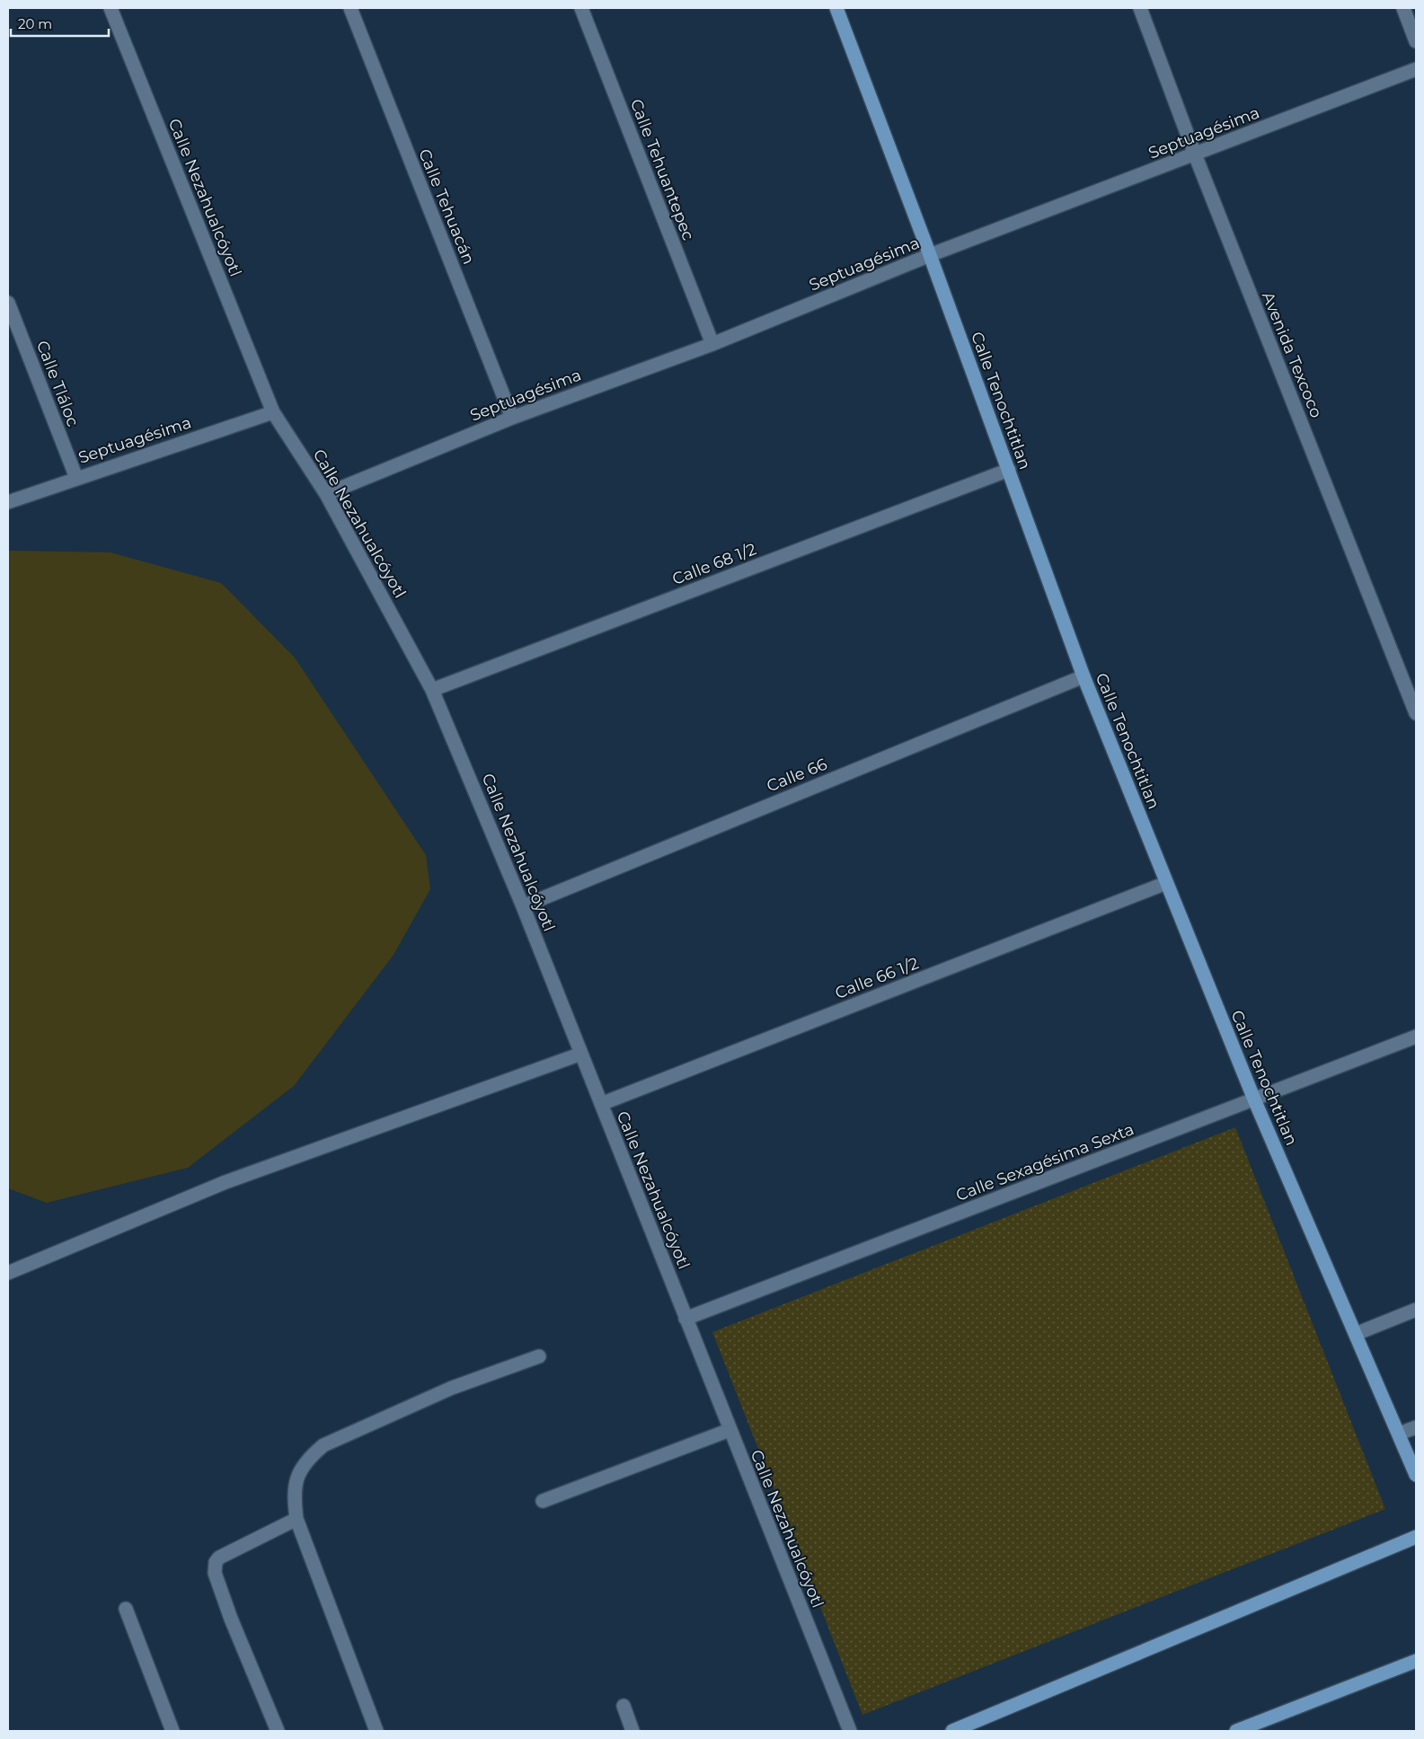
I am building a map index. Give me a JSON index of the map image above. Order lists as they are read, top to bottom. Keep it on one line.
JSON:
{"streets":{"main road":["Calle Tenochtitlan"],"street":["Septuagésima","Calle Tehuantepec","Calle Nezahualcóyotl","Calle Tehuacán","Avenida Texcoco","Calle Tláloc","Calle 68 1/2","Calle 66","Calle 66 1/2","Calle Sexagésima Sexta"]},"crossings":[["Septuagésima","Calle Tehuantepec"],["Septuagésima","Calle Nezahualcóyotl"],["Septuagésima","Calle Tehuacán"],["Septuagésima","Avenida Texcoco"],["Septuagésima","Calle Tláloc"],["Septuagésima","Calle Tenochtitlan"],["Calle Nezahualcóyotl","Calle 68 1/2"],["Calle Nezahualcóyotl","Calle 66"],["Calle Nezahualcóyotl","Calle 66 1/2"],["Calle Nezahualcóyotl","Calle Sexagésima Sexta"],["Calle Tenochtitlan","Calle 68 1/2"],["Calle Tenochtitlan","Calle 66"],["Calle Tenochtitlan","Calle 66 1/2"],["Calle Tenochtitlan","Calle Sexagésima Sexta"]],"scale_bar":"20 m"}
